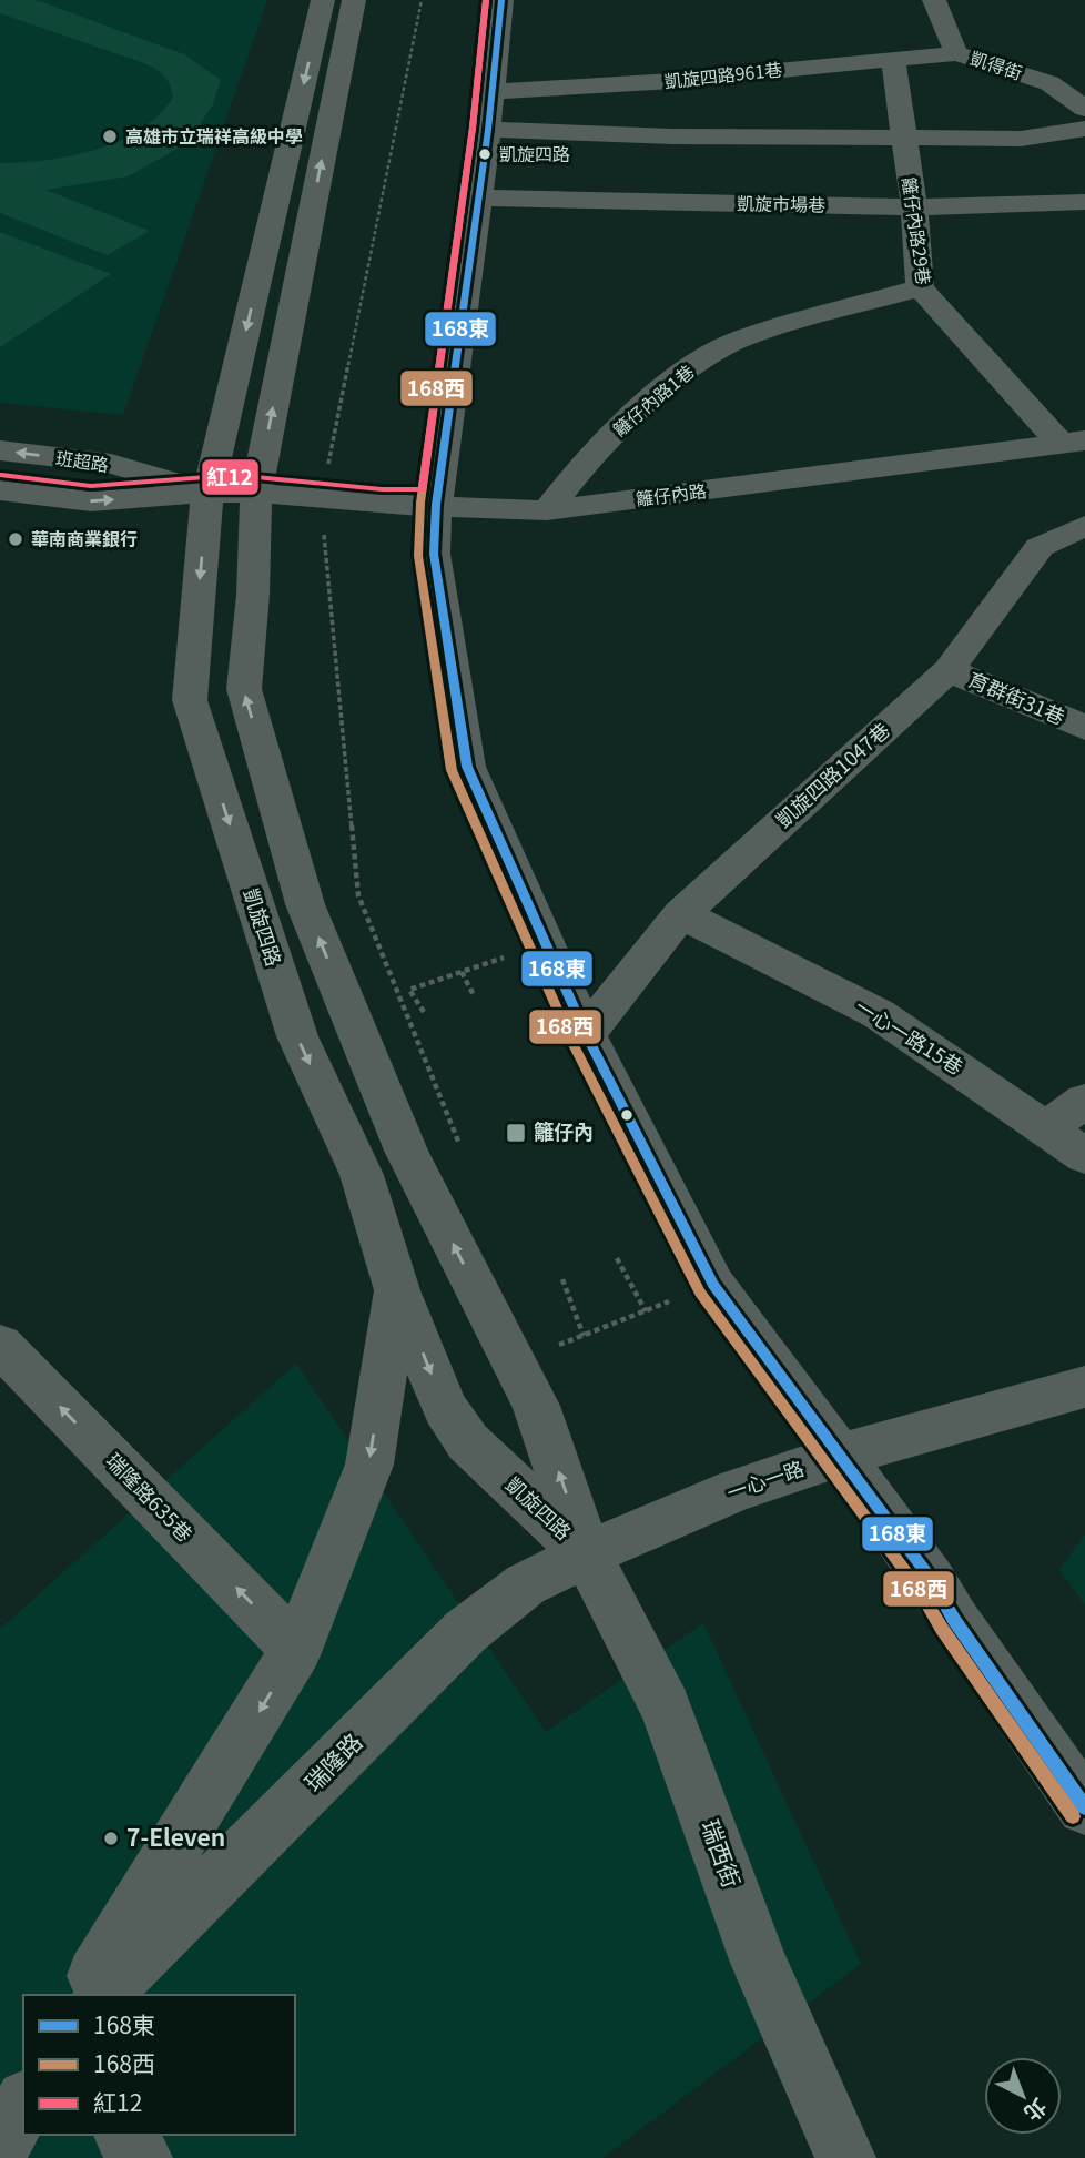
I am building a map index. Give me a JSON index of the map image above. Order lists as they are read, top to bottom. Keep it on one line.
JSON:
{"streets":{"street":["凱得街","凱旋四路961巷","凱旋市場巷","籬仔內路29巷","籬仔內路1巷","班超路","籬仔內路","育群街31巷","凱旋四路1047巷","凱旋四路","一心一路15巷","一心一路","瑞隆路635巷","瑞隆路","瑞西街"]},"crossings":[["凱得街","凱旋四路961巷"],["凱旋四路961巷","籬仔內路29巷"],["凱旋市場巷","籬仔內路29巷"],["籬仔內路29巷","籬仔內路1巷"],["籬仔內路29巷","籬仔內路"],["籬仔內路1巷","籬仔內路"],["班超路","籬仔內路"],["班超路","凱旋四路"],["籬仔內路","凱旋四路"],["育群街31巷","凱旋四路1047巷"],["凱旋四路1047巷","一心一路15巷"],["凱旋四路","一心一路"],["凱旋四路","瑞隆路"],["凱旋四路","瑞西街"],["一心一路","瑞隆路"],["一心一路","瑞西街"],["瑞隆路","瑞西街"]],"one_way":["瑞隆路635巷"],"places":{"other":["高雄市立瑞祥高級中學","凱旋四路","華南商業銀行","7-Eleven"],"transit":["籬仔內"]},"lines":["transit line 168東","transit line 168西","transit line 紅12"],"legend":["168東","168西","紅12"],"north":"bottom right"}
